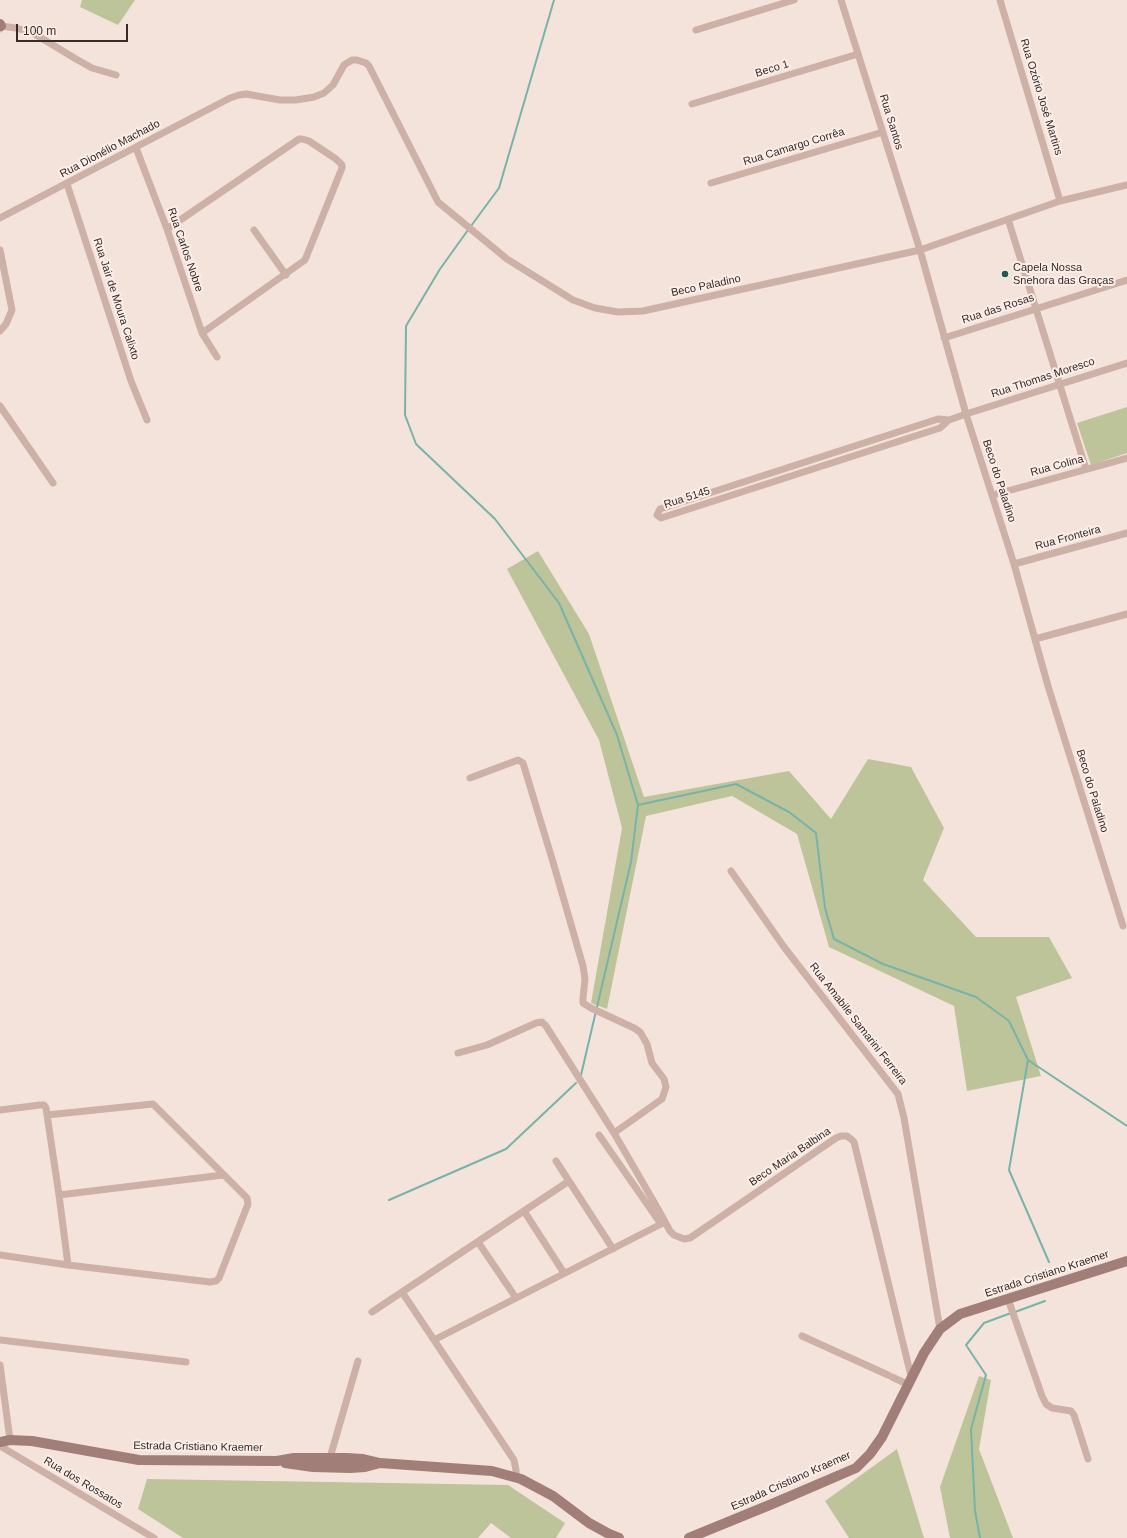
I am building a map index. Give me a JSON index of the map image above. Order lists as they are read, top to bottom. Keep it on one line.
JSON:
{"streets":{"main road":["Estrada Cristiano Kraemer"],"street":["Beco 1","Rua Ozório José Martins","Rua Santos","Rua Camargo Corrêa","Rua Dionélio Machado","Rua Carlos Nobre","Beco Paladino","Rua Jair de Moura Calixto","Rua das Rosas","Rua Thomas Moresco","Rua Colina","Beco do Paladino","Rua 5145","Rua Fronteira","Rua Amabile Samarini Ferreira","Beco Maria Balbina","Rua dos Rossatos"]},"crossings":[["Beco 1","Rua Santos"],["Rua Santos","Rua Camargo Corrêa"],["Rua Santos","Beco Paladino"],["Rua Santos","Beco do Paladino"],["Rua Dionélio Machado","Rua Carlos Nobre"],["Rua Dionélio Machado","Beco Paladino"],["Rua Dionélio Machado","Rua Jair de Moura Calixto"],["Beco Paladino","Beco do Paladino"],["Rua das Rosas","Beco do Paladino"],["Rua Thomas Moresco","Beco do Paladino"],["Rua Thomas Moresco","Rua 5145"],["Rua Colina","Beco do Paladino"],["Beco do Paladino","Rua 5145"],["Beco do Paladino","Rua Fronteira"],["Rua Amabile Samarini Ferreira","Estrada Cristiano Kraemer"],["Beco Maria Balbina","Estrada Cristiano Kraemer"]],"places":["Capela Nossa Snehora das Graças"],"scale_bar":"100 m"}
